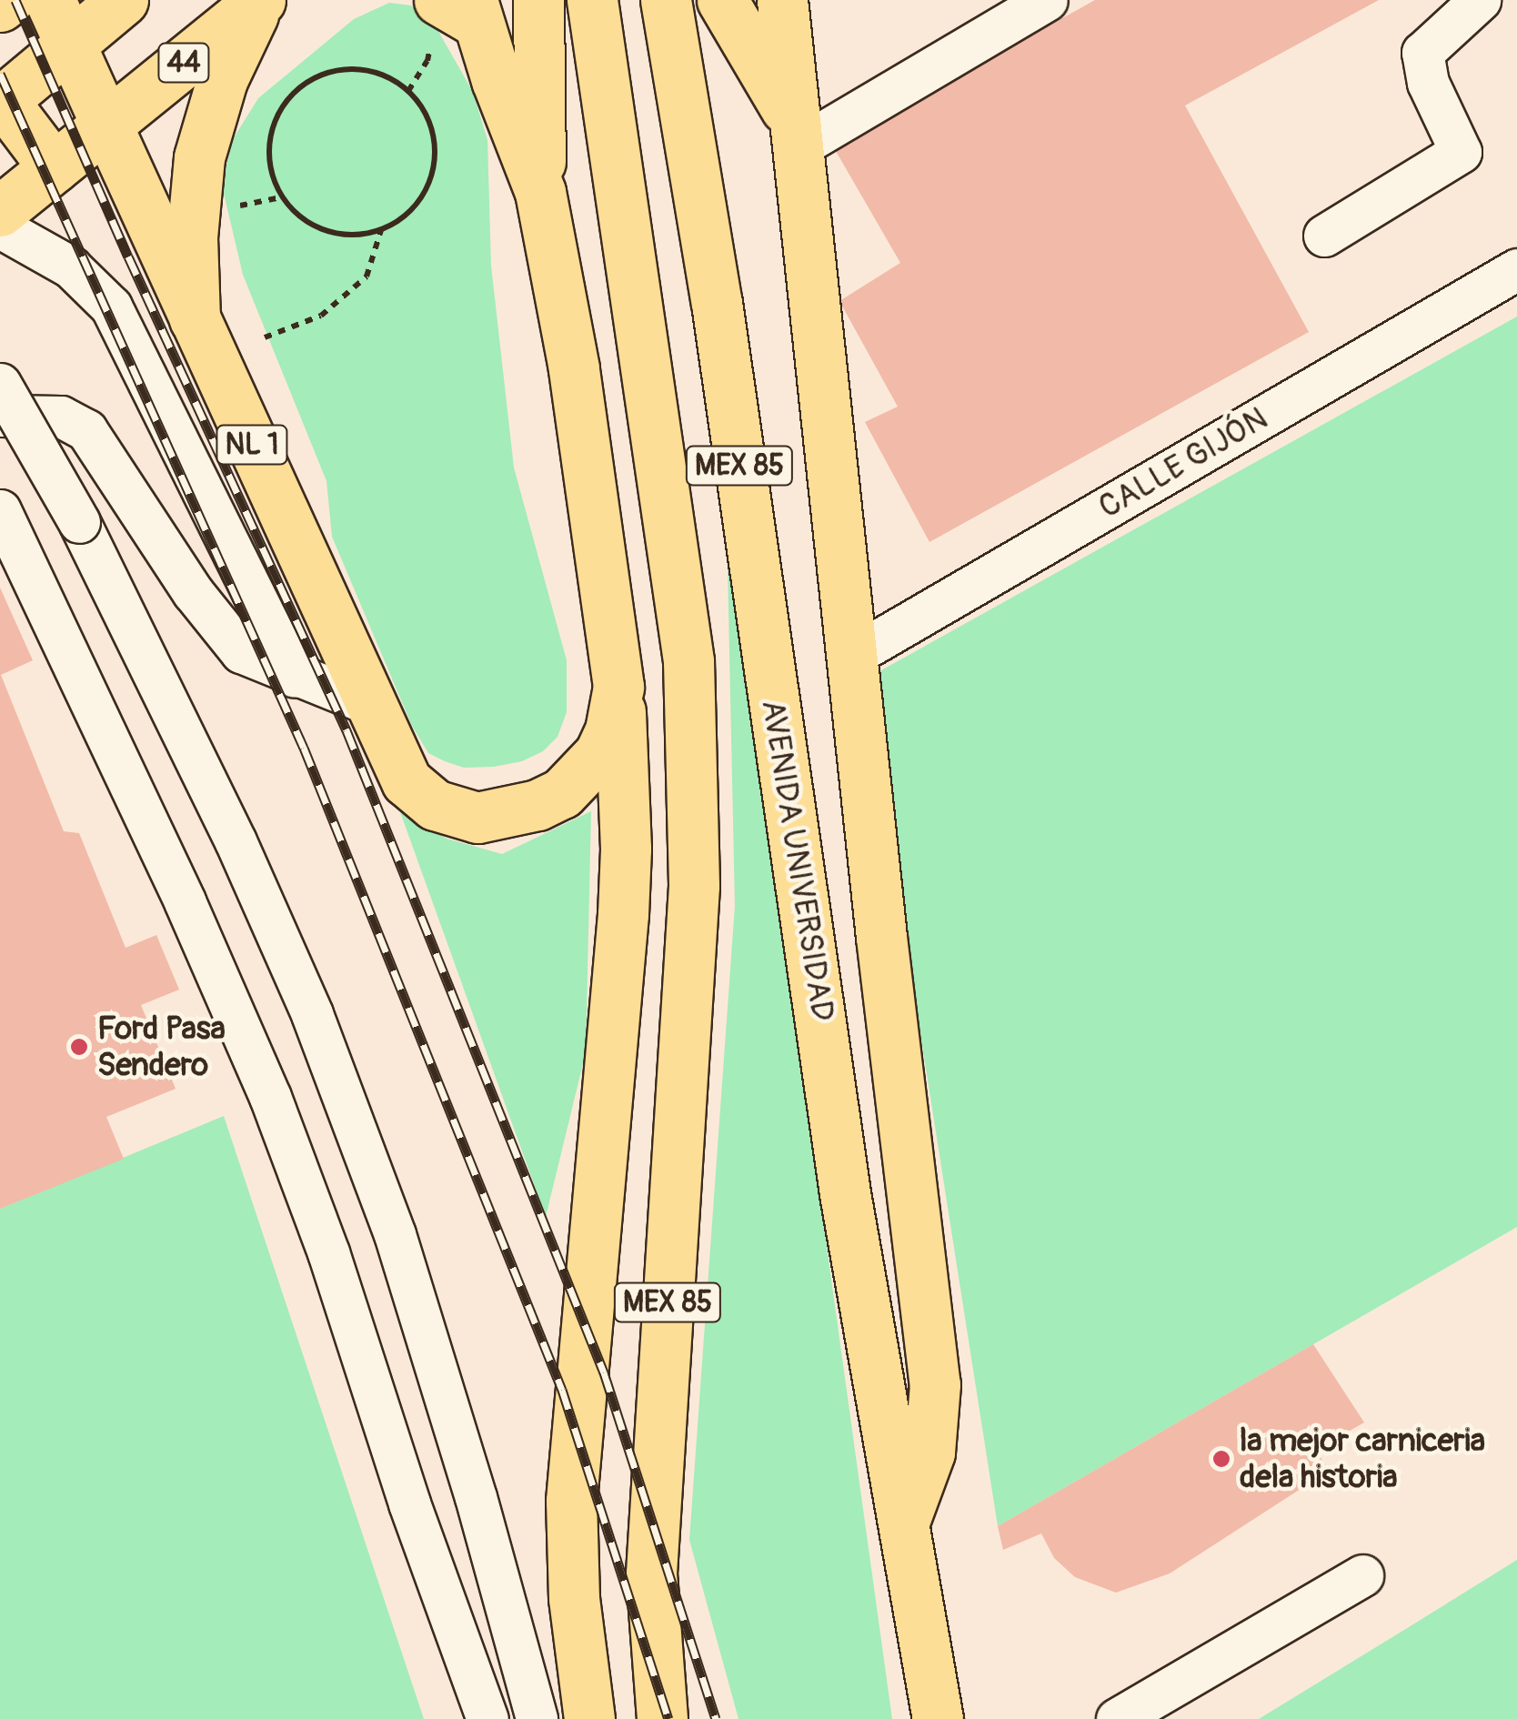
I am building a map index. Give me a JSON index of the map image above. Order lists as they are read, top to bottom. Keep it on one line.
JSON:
{"streets":{"main road":["44","NL 1","MEX 85","AVENIDA UNIVERSIDAD"],"street":["CALLE GIJÓN"]},"crossings":[["44","NL 1"]],"places":["Ford Pasa Sendero","la mejor carniceria dela historia"]}
